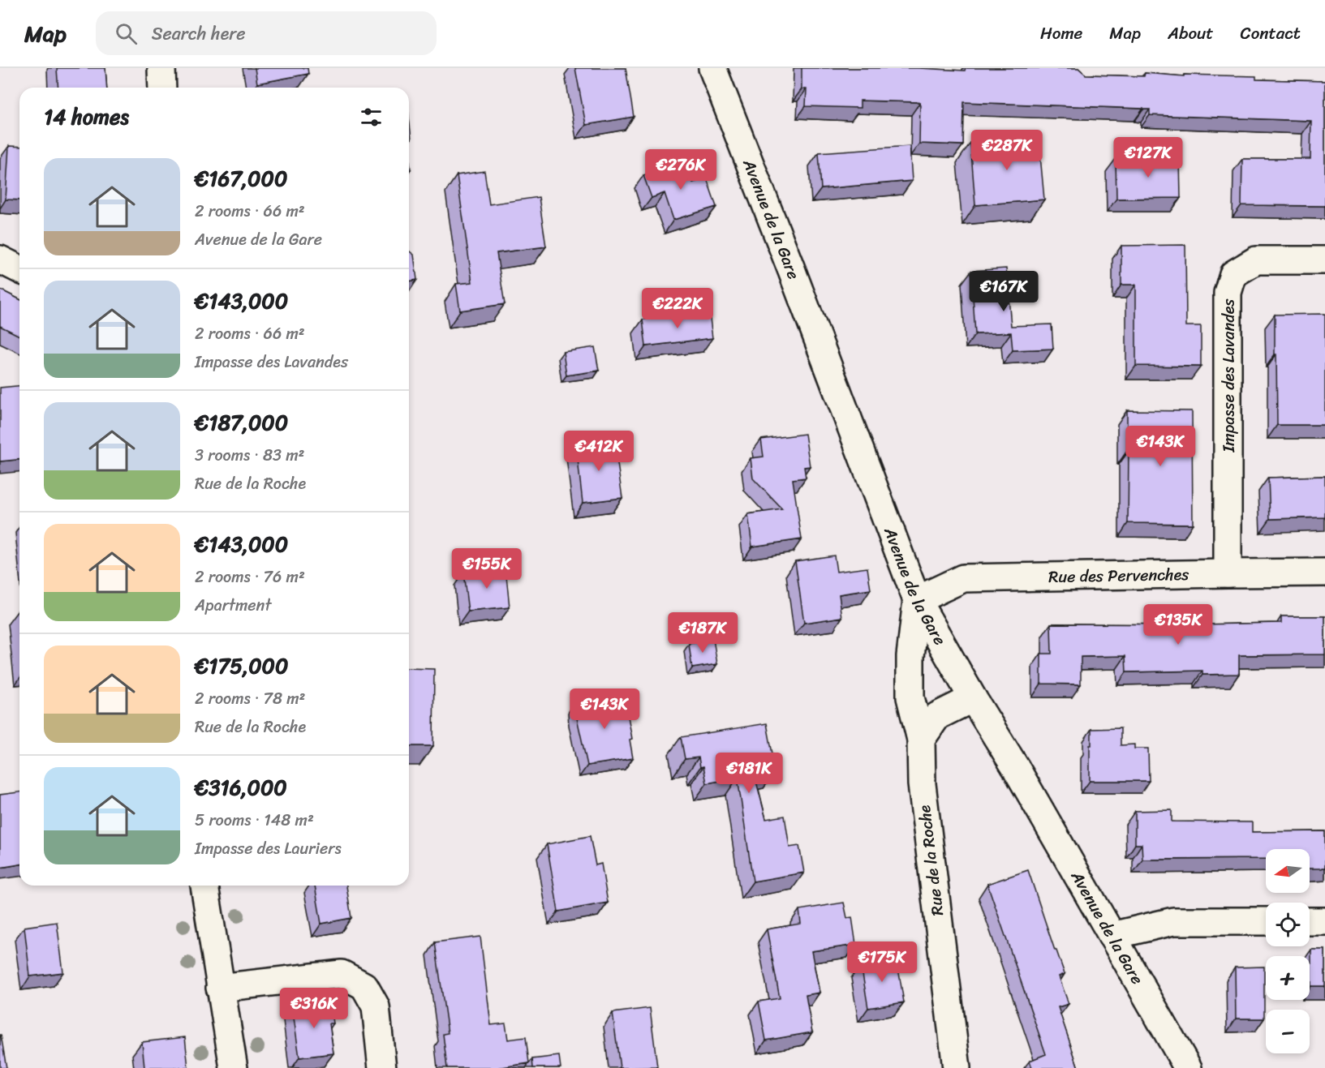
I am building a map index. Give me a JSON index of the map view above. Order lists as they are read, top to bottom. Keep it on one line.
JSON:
{"streets":{"street":["Avenue de la Gare","Impasse des Lavandes","Rue des Pervenches","Rue de la Roche"]},"crossings":[["Avenue de la Gare","Rue des Pervenches"],["Avenue de la Gare","Rue de la Roche"],["Impasse des Lavandes","Rue des Pervenches"],["Rue des Pervenches","Rue de la Roche"]],"north":"left","page":{"header":"Map","search":"Search here","nav":["Home","Map","About","Contact"],"heading":"14 homes","price":["€287K","€127K","€276K","€167K","€222K","€143K","€412K","€155K","€135K","€187K","€143K","€181K","€175K","€316K"],"list":[{"name":"€167,000","note":"2 rooms · 66 m² · Avenue de la Gare"},{"name":"€143,000","note":"2 rooms · 66 m² · Impasse des Lavandes"},{"name":"€187,000","note":"3 rooms · 83 m² · Rue de la Roche"},{"name":"€143,000","note":"2 rooms · 76 m² · Apartment"},{"name":"€175,000","note":"2 rooms · 78 m² · Rue de la Roche"},{"name":"€316,000","note":"5 rooms · 148 m² · Impasse des Lauriers"}],"map_buttons":["+","−"]}}
